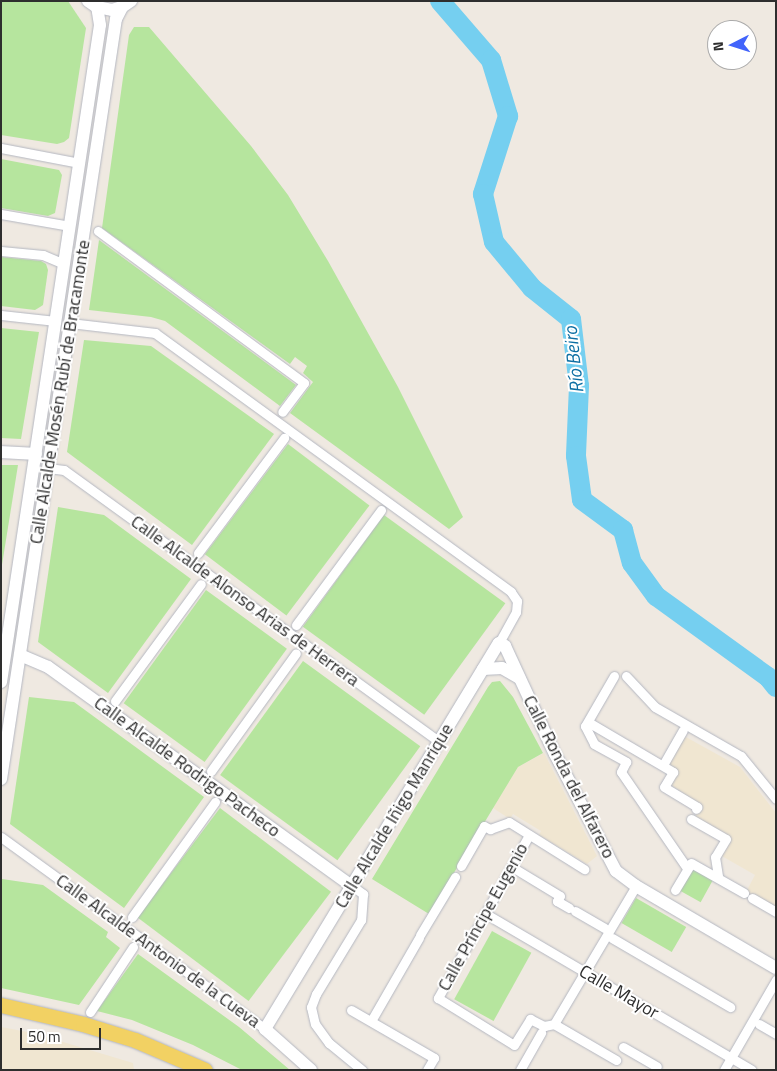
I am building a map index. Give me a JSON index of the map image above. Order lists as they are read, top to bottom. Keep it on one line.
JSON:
{"streets":{"main road":["Calle Alcalde Mosén Rubí de Bracamonte","Calle Alcalde Rodrigo Pacheco","Calle Ronda del Alfarero","Calle Alcalde Iñigo Manrique","Calle Alcalde Antonio de la Cueva"],"street":["Calle Alcalde Alonso Arias de Herrera","Calle Príncipe Eugenio","Calle Mayor"]},"crossings":[["Calle Alcalde Mosén Rubí de Bracamonte","Calle Alcalde Alonso Arias de Herrera"],["Calle Alcalde Mosén Rubí de Bracamonte","Calle Alcalde Rodrigo Pacheco"],["Calle Alcalde Mosén Rubí de Bracamonte","Calle Alcalde Iñigo Manrique"],["Calle Alcalde Alonso Arias de Herrera","Calle Alcalde Iñigo Manrique"],["Calle Alcalde Rodrigo Pacheco","Calle Alcalde Iñigo Manrique"],["Calle Ronda del Alfarero","Calle Alcalde Iñigo Manrique"],["Calle Ronda del Alfarero","Calle Príncipe Eugenio"],["Calle Alcalde Iñigo Manrique","Calle Alcalde Antonio de la Cueva"],["Calle Príncipe Eugenio","Calle Mayor"]],"water":["Río Beiro"],"scale_bar":"50 m","north":"left"}
